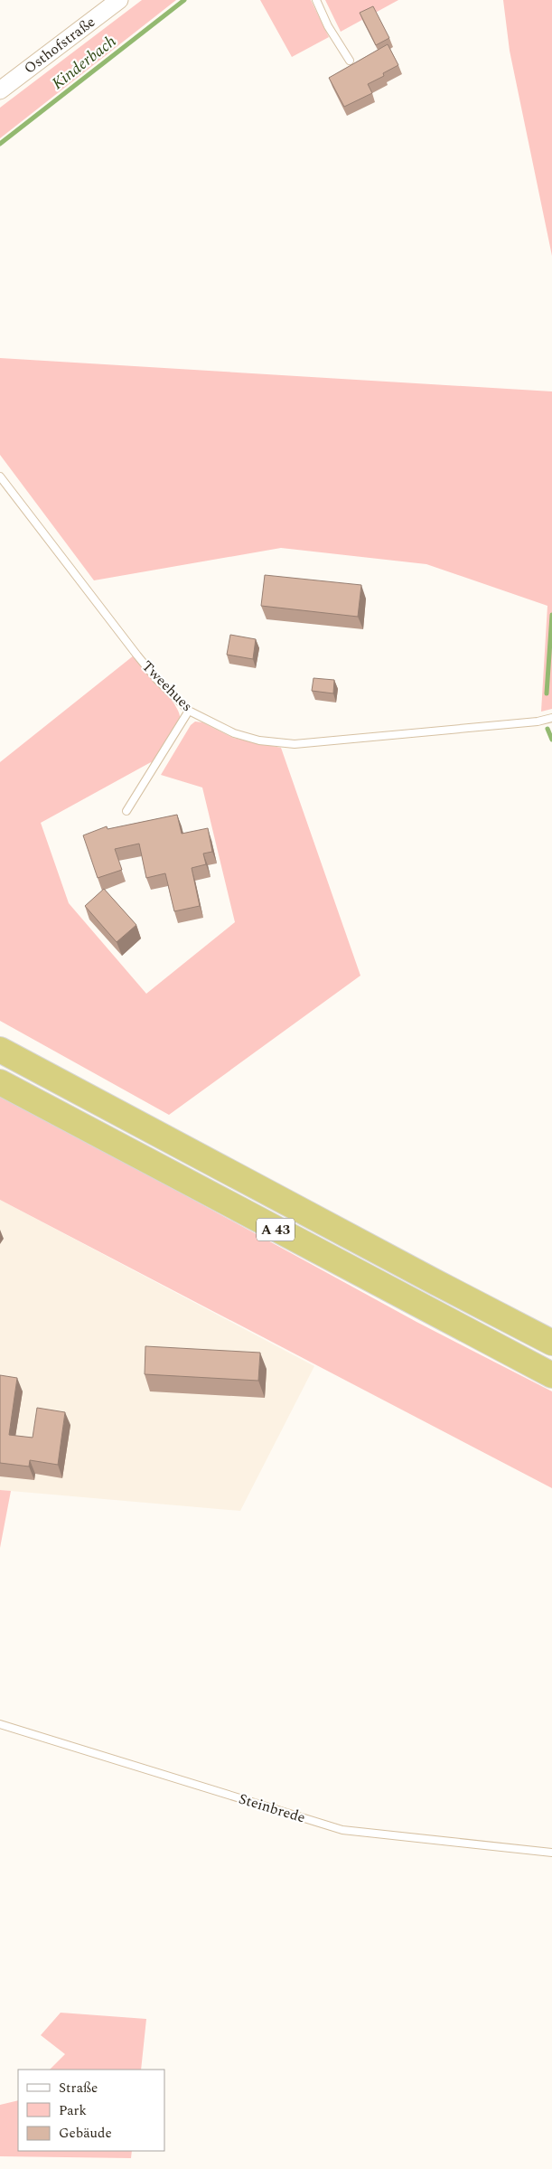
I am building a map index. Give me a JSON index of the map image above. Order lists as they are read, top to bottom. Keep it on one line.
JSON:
{"streets":{"highway":["A 43"],"street":["Osthofstraße"],"lane":["Tweehues","Steinbrede"]},"water":["Kinderbach"],"legend":["Straße","Park","Gebäude"]}
